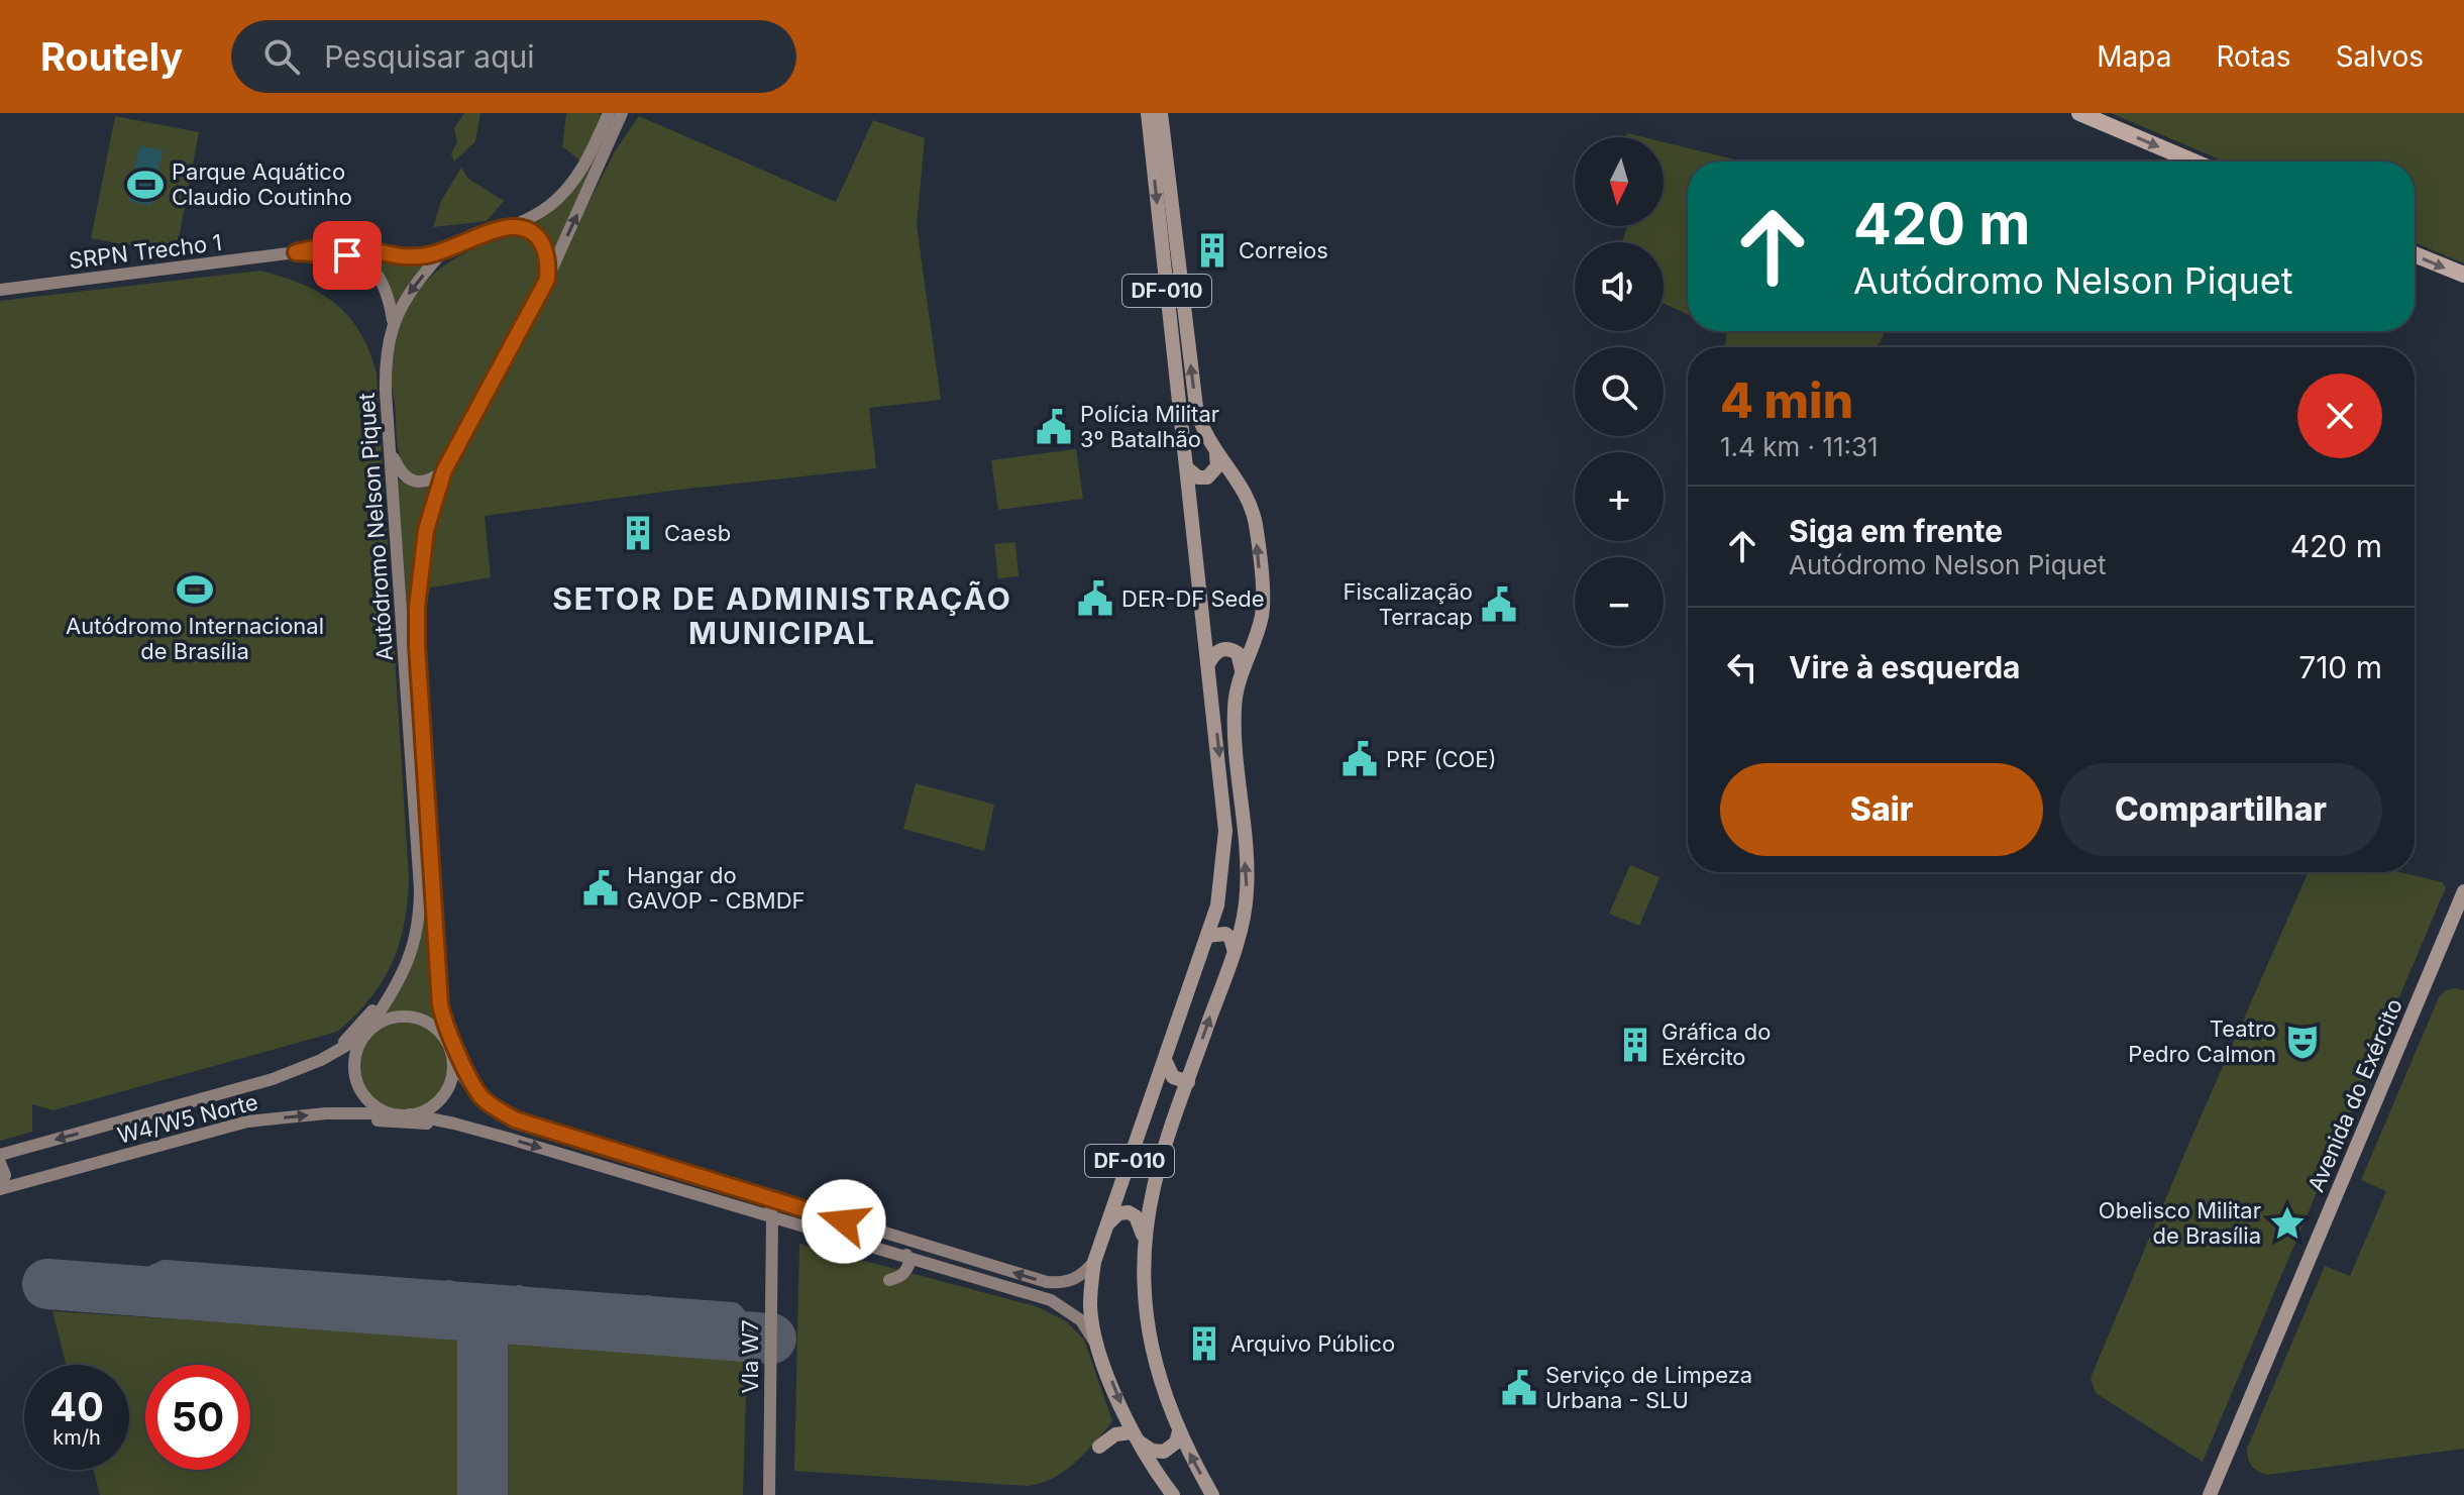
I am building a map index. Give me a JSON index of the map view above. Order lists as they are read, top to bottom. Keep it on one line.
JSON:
{"streets":{"main road":["SRPN Trecho 1","DF-010","Autódromo Nelson Piquet","Avenida do Exército","W4/W5 Norte","Vla W7"]},"crossings":[["SRPN Trecho 1","Autódromo Nelson Piquet"],["Autódromo Nelson Piquet","W4/W5 Norte"]],"districts":["SETOR DE ADMINISTRAÇÃO MUNICIPAL"],"places":{"sports":["Parque Aquático Claudio Coutinho","Autódromo Internacional de Brasília"],"building":["Correios","Caesb","Gráfica do Exército","Arquivo Público"],"public building":["Polícia Militar 3º Batalhão","DER-DF Sede","Fiscalização Terracap","PRF (COE)","Hangar do GAVOP - CBMDF","Serviço de Limpeza Urbana - SLU"],"theatre":["Teatro Pedro Calmon"],"place":["Obelisco Militar de Brasília"]},"north":"bottom","page":{"header":"Routely","search":"Pesquisar aqui","nav":["Mapa","Rotas","Salvos"],"map_buttons":["+","−"],"turn":["420 m","Autódromo Nelson Piquet"],"heading":["4 min","1.4 km · 11:31"],"list":[{"name":"Siga em frente","note":"Autódromo Nelson Piquet","value":"420 m"},{"name":"Vire à esquerda","value":"710 m"}],"buttons":["Sair","Compartilhar"],"speed":"40 km/h","limit":"50"}}
